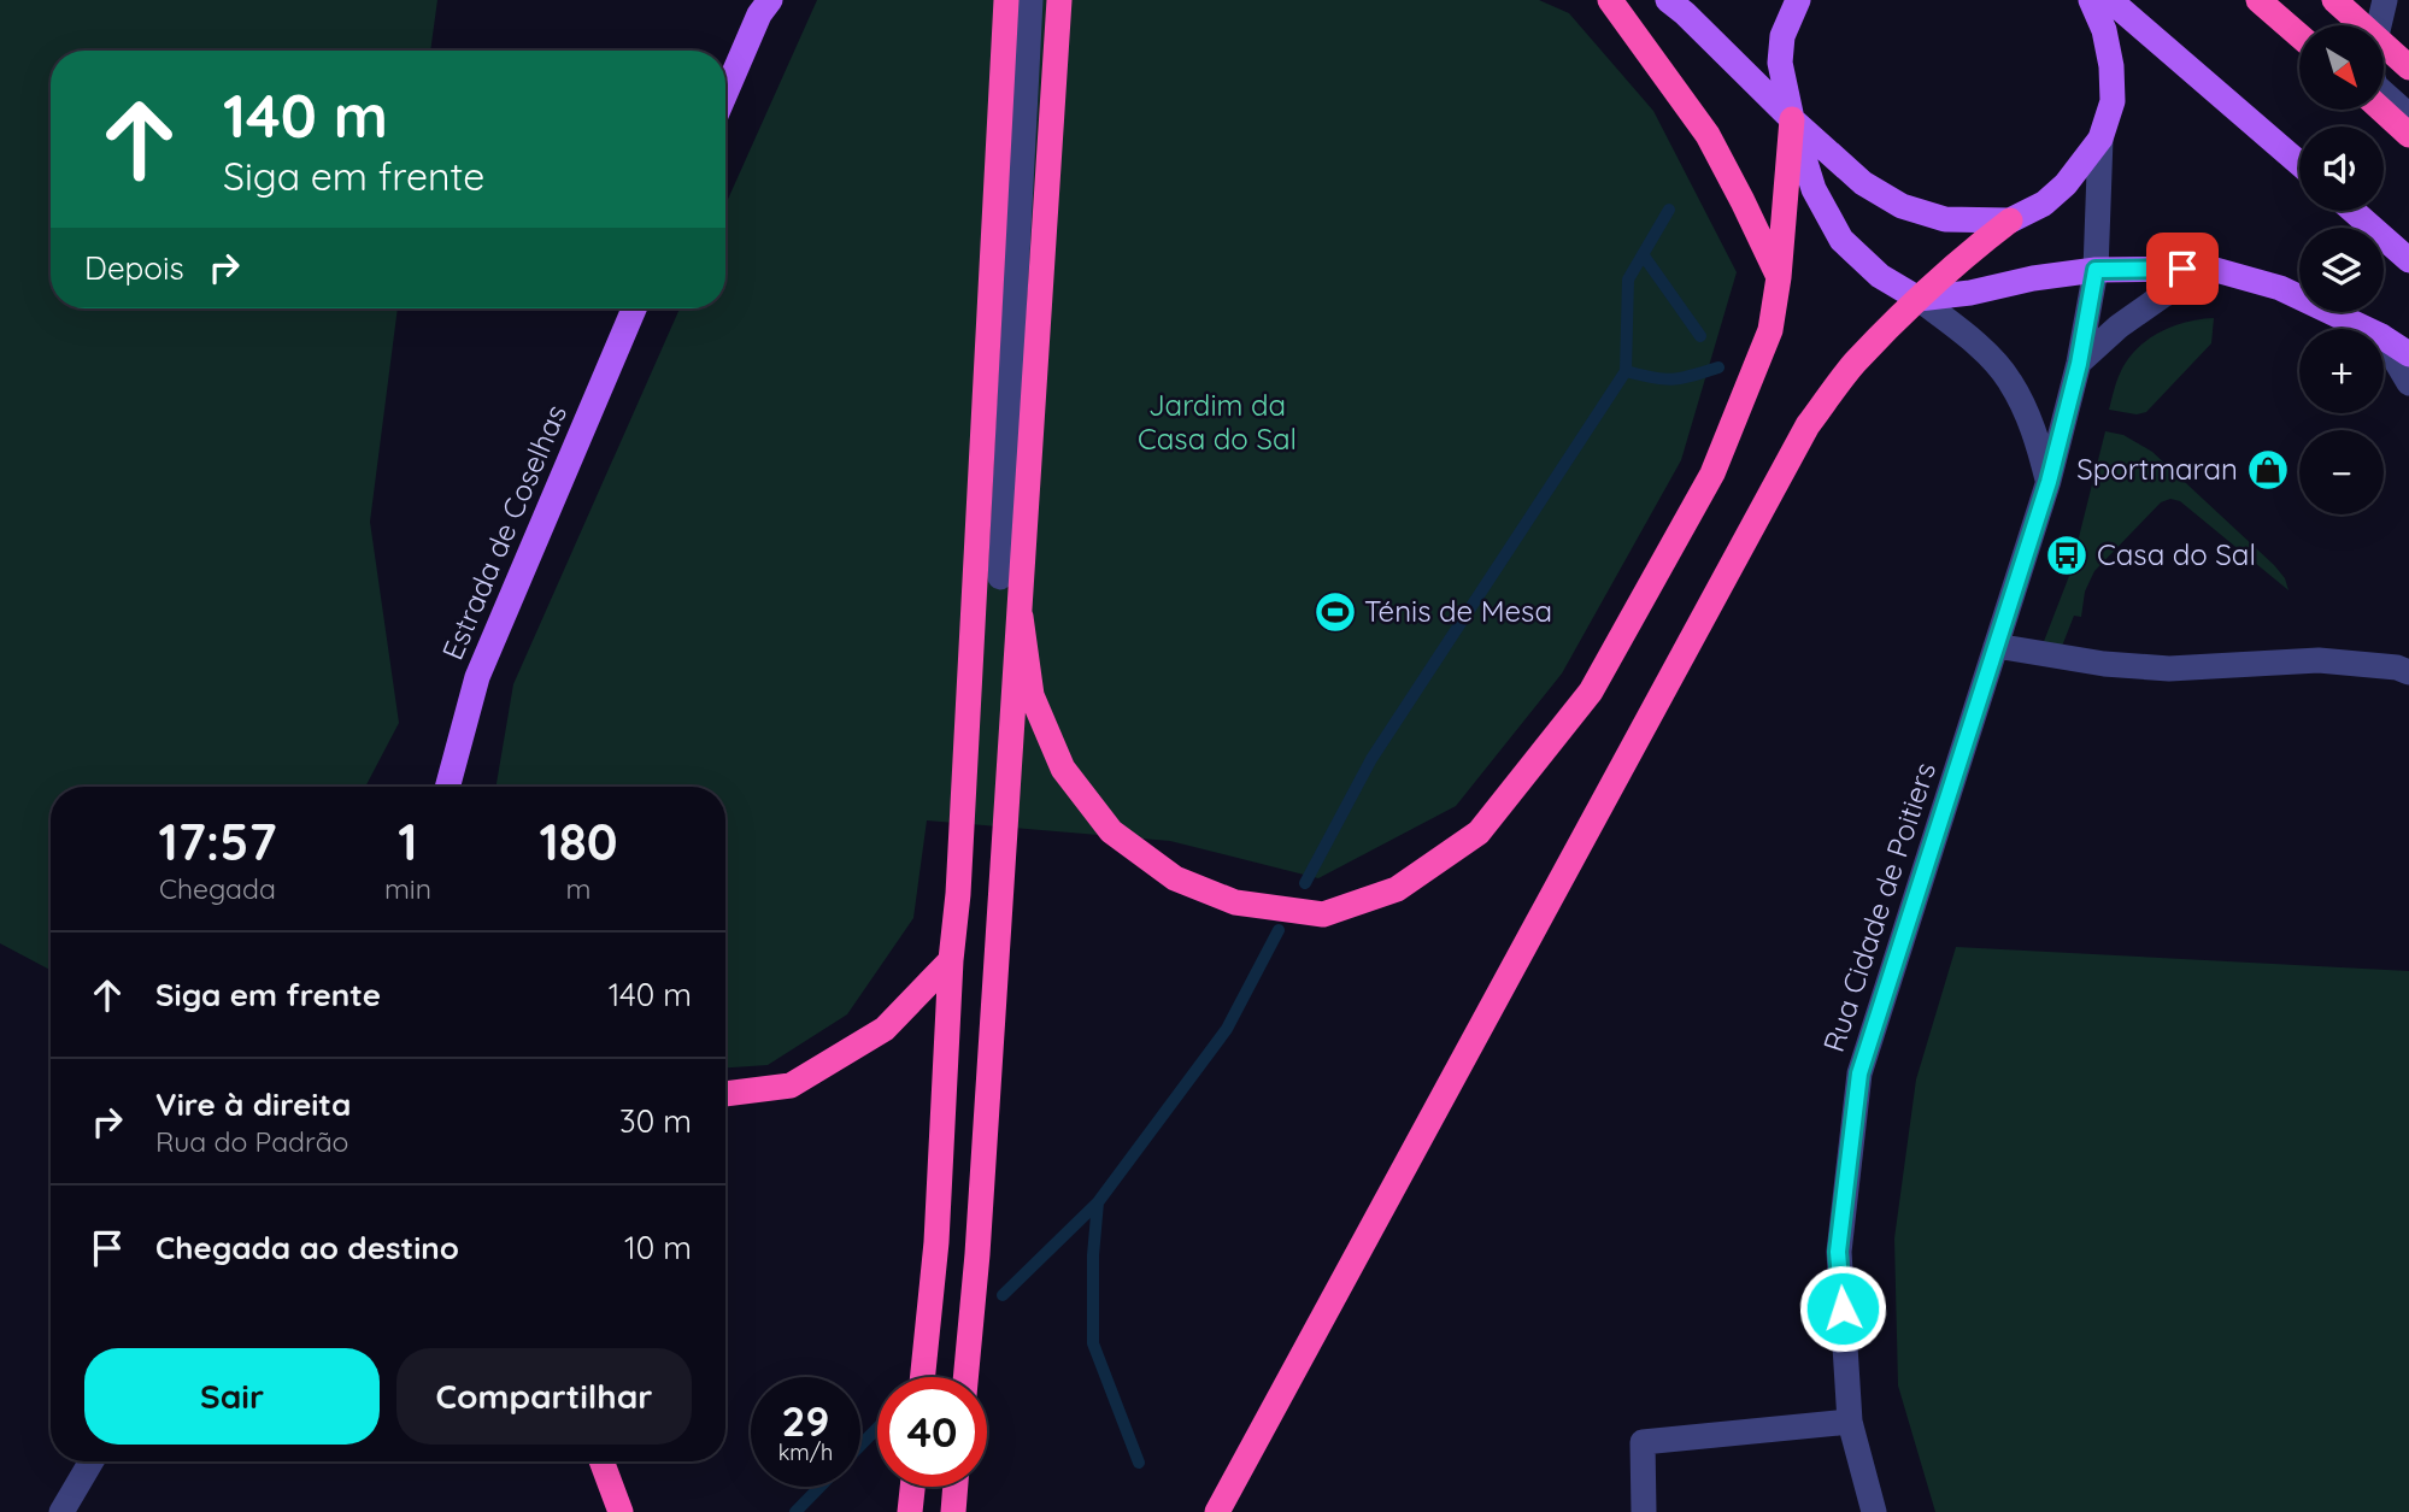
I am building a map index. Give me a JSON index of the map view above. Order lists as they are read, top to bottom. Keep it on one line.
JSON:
{"streets":{"main road":["Estrada de Coselhas"],"street":["Rua Cidade de Poitiers"]},"parks":["Jardim da Casa do Sal"],"places":{"shop":["Sportmaran"],"bus stop":["Casa do Sal"],"sports":["Ténis de Mesa"]},"north":"bottom right","page":{"map_buttons":["+","−"],"turn":["140 m","Siga em frente"],"then":"Depois","eta":["17:57","Chegada","1","min","180","m"],"list":[{"name":"Siga em frente","value":"140 m"},{"name":"Vire à direita","note":"Rua do Padrão","value":"30 m"},{"name":"Chegada ao destino","value":"10 m"}],"buttons":["Sair","Compartilhar"],"speed":"29 km/h","limit":"40"}}
